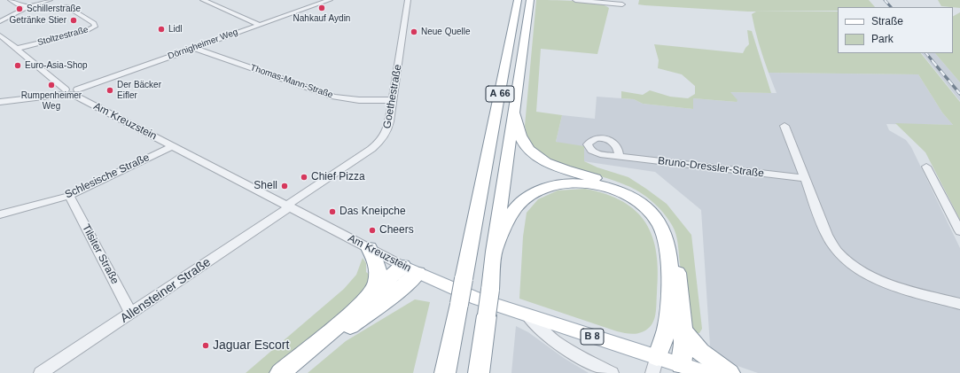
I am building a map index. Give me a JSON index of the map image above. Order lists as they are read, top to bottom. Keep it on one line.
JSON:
{"streets":{"highway":["A 66"],"main road":["Am Kreuzstein","B 8"],"street":["Stoltzestraße","Dörnigheimer Weg","Thomas-Mann-Straße","Goethestraße","Bruno-Dressler-Straße","Schlesische Straße","Tilsiter Straße","Allensteiner Straße"]},"crossings":[["Stoltzestraße","Am Kreuzstein"],["Dörnigheimer Weg","Thomas-Mann-Straße"],["Dörnigheimer Weg","Am Kreuzstein"],["Thomas-Mann-Straße","Goethestraße"],["Goethestraße","Am Kreuzstein"],["Goethestraße","Allensteiner Straße"],["Am Kreuzstein","Schlesische Straße"],["Am Kreuzstein","Allensteiner Straße"],["Schlesische Straße","Tilsiter Straße"],["Tilsiter Straße","Allensteiner Straße"]],"places":["Nahkauf Aydin","Schillerstraße","Getränke Stier","Lidl","Neue Quelle","Euro-Asia-Shop","Rumpenheimer Weg","Der Bäcker Eifler","Chief Pizza","Shell","Das Kneipche","Cheers","Jaguar Escort"],"legend":["Straße","Park"]}
